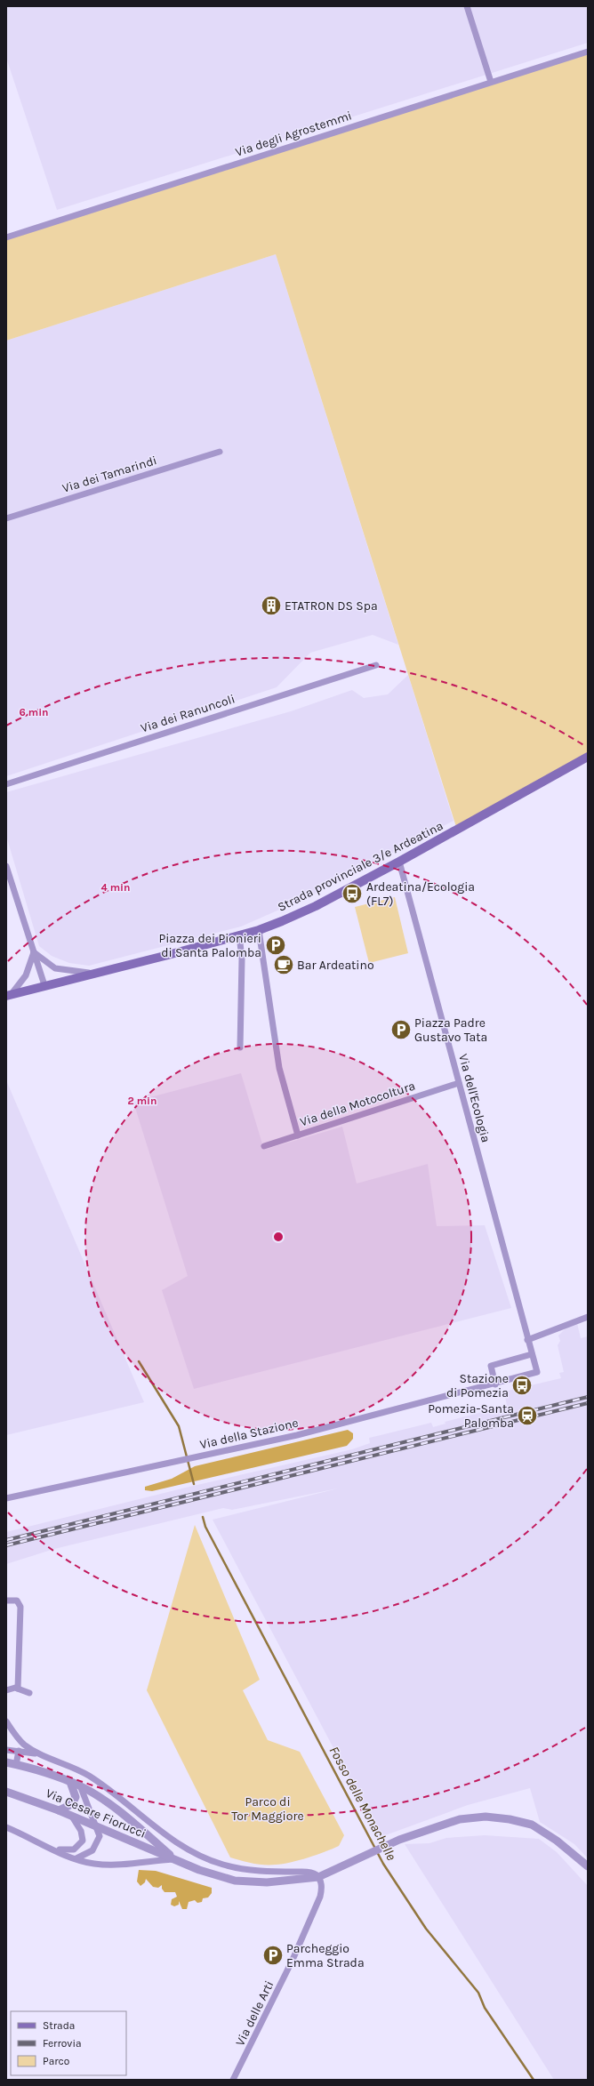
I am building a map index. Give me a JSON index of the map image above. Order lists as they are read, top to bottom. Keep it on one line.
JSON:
{"streets":{"main road":["Strada provinciale 3/e Ardeatina"],"street":["Via degli Agrostemmi","Via dei Tamarindi","Via dei Ranuncoli","Via dell'Ecologia","Via della Motocoltura","Via della Stazione","Via Cesare Fiorucci","Via delle Arti"]},"crossings":[["Strada provinciale 3/e Ardeatina","Via dell'Ecologia"],["Via dell'Ecologia","Via della Motocoltura"],["Via Cesare Fiorucci","Via delle Arti"]],"water":["Fosso delle Monachelle"],"parks":["Parco di Tor Maggiore"],"places":{"building":["ETATRON DS Spa"],"bus stop":["Ardeatina/Ecologia (FL7)","Stazione di Pomezia"],"parking":["Piazza dei Pionieri di Santa Palomba","Piazza Padre Gustavo Tata","Parcheggio Emma Strada"],"cafe":["Bar Ardeatino"],"station":["Pomezia-Santa Palomba"]},"legend":["Strada","Ferrovia","Parco"],"rings":["6 min","4 min","2 min"]}
